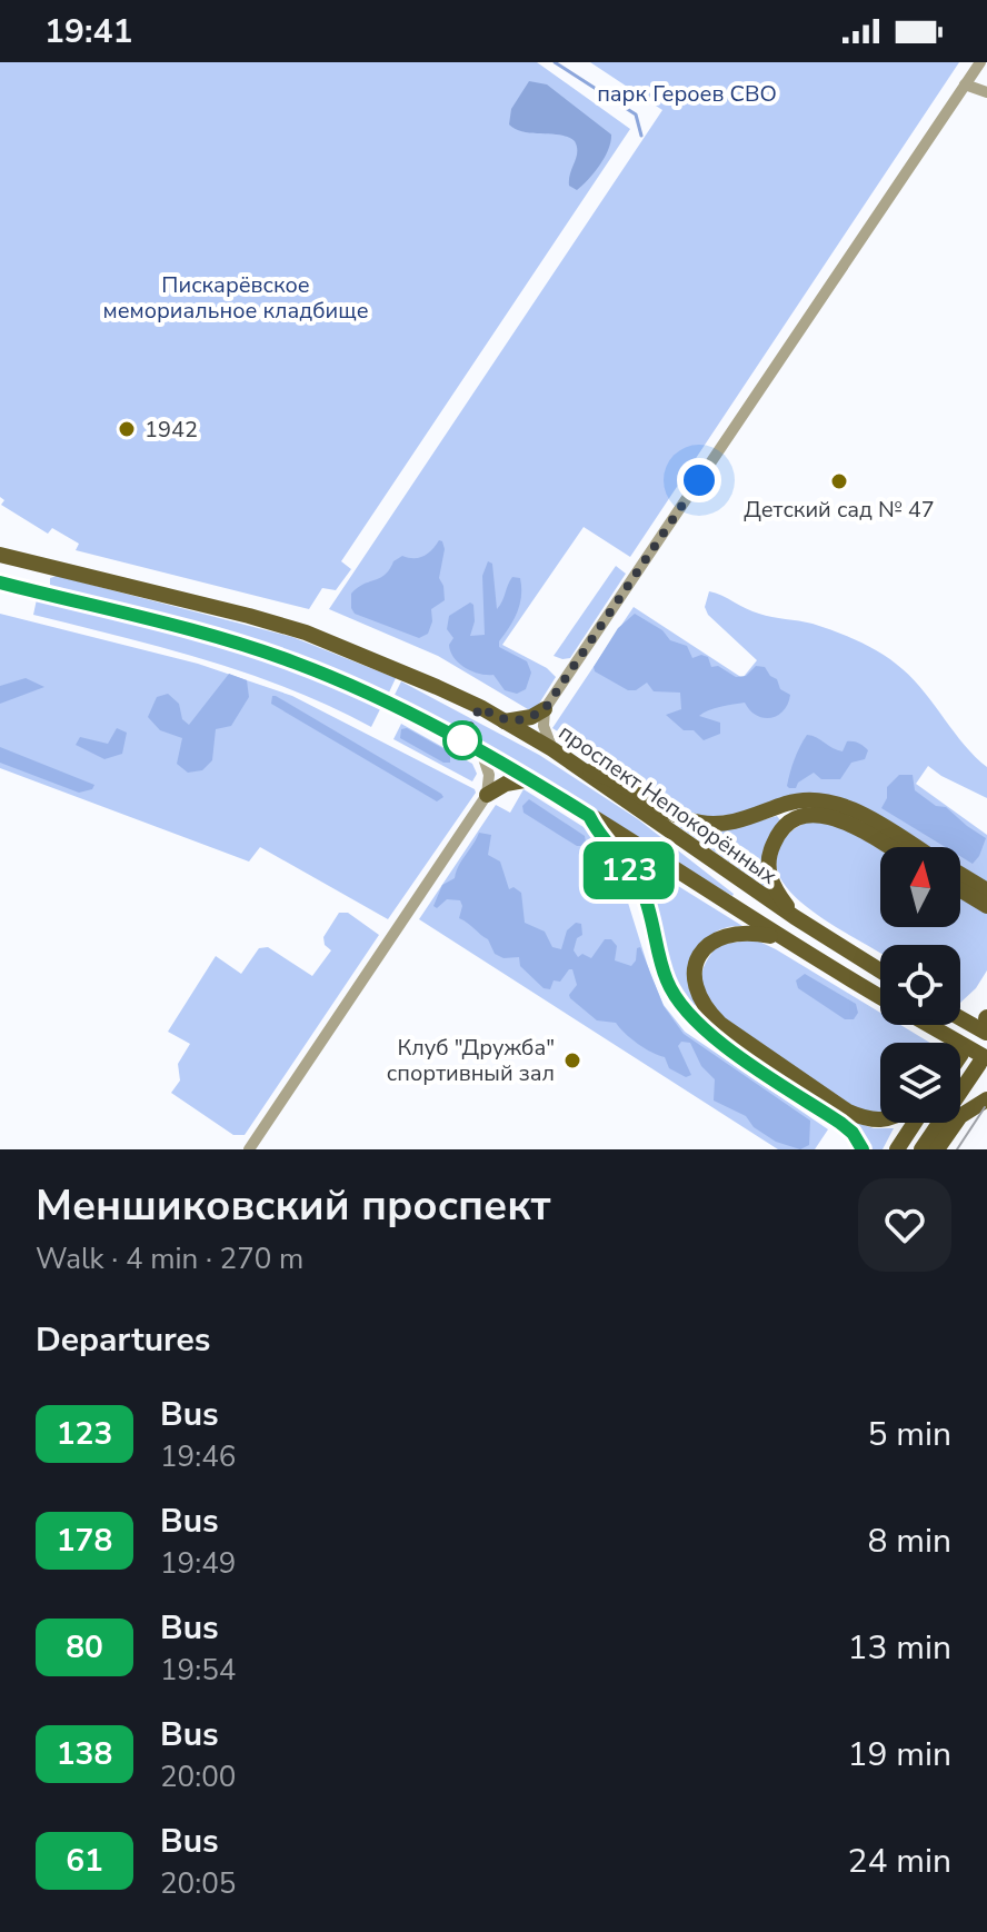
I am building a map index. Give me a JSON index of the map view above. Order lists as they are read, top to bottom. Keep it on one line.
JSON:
{"streets":{"main road":["проспект Непокорённых"]},"parks":["парк Героев СВО","Пискарёвское мемориальное кладбище"],"places":["1942","Детский сад № 47","Клуб \"Дружба\" спортивный зал"],"lines":["bus line 123"],"north":"top","page":{"status":"19:41","on_map":"123","heading":[["Меншиковский проспект","Walk · 4 min · 270 m"],"Departures"],"list":[{"mark":"123","name":"Bus","note":"19:46","value":"5 min"},{"mark":"178","name":"Bus","note":"19:49","value":"8 min"},{"mark":"80","name":"Bus","note":"19:54","value":"13 min"},{"mark":"138","name":"Bus","note":"20:00","value":"19 min"},{"mark":"61","name":"Bus","note":"20:05","value":"24 min"}]}}
